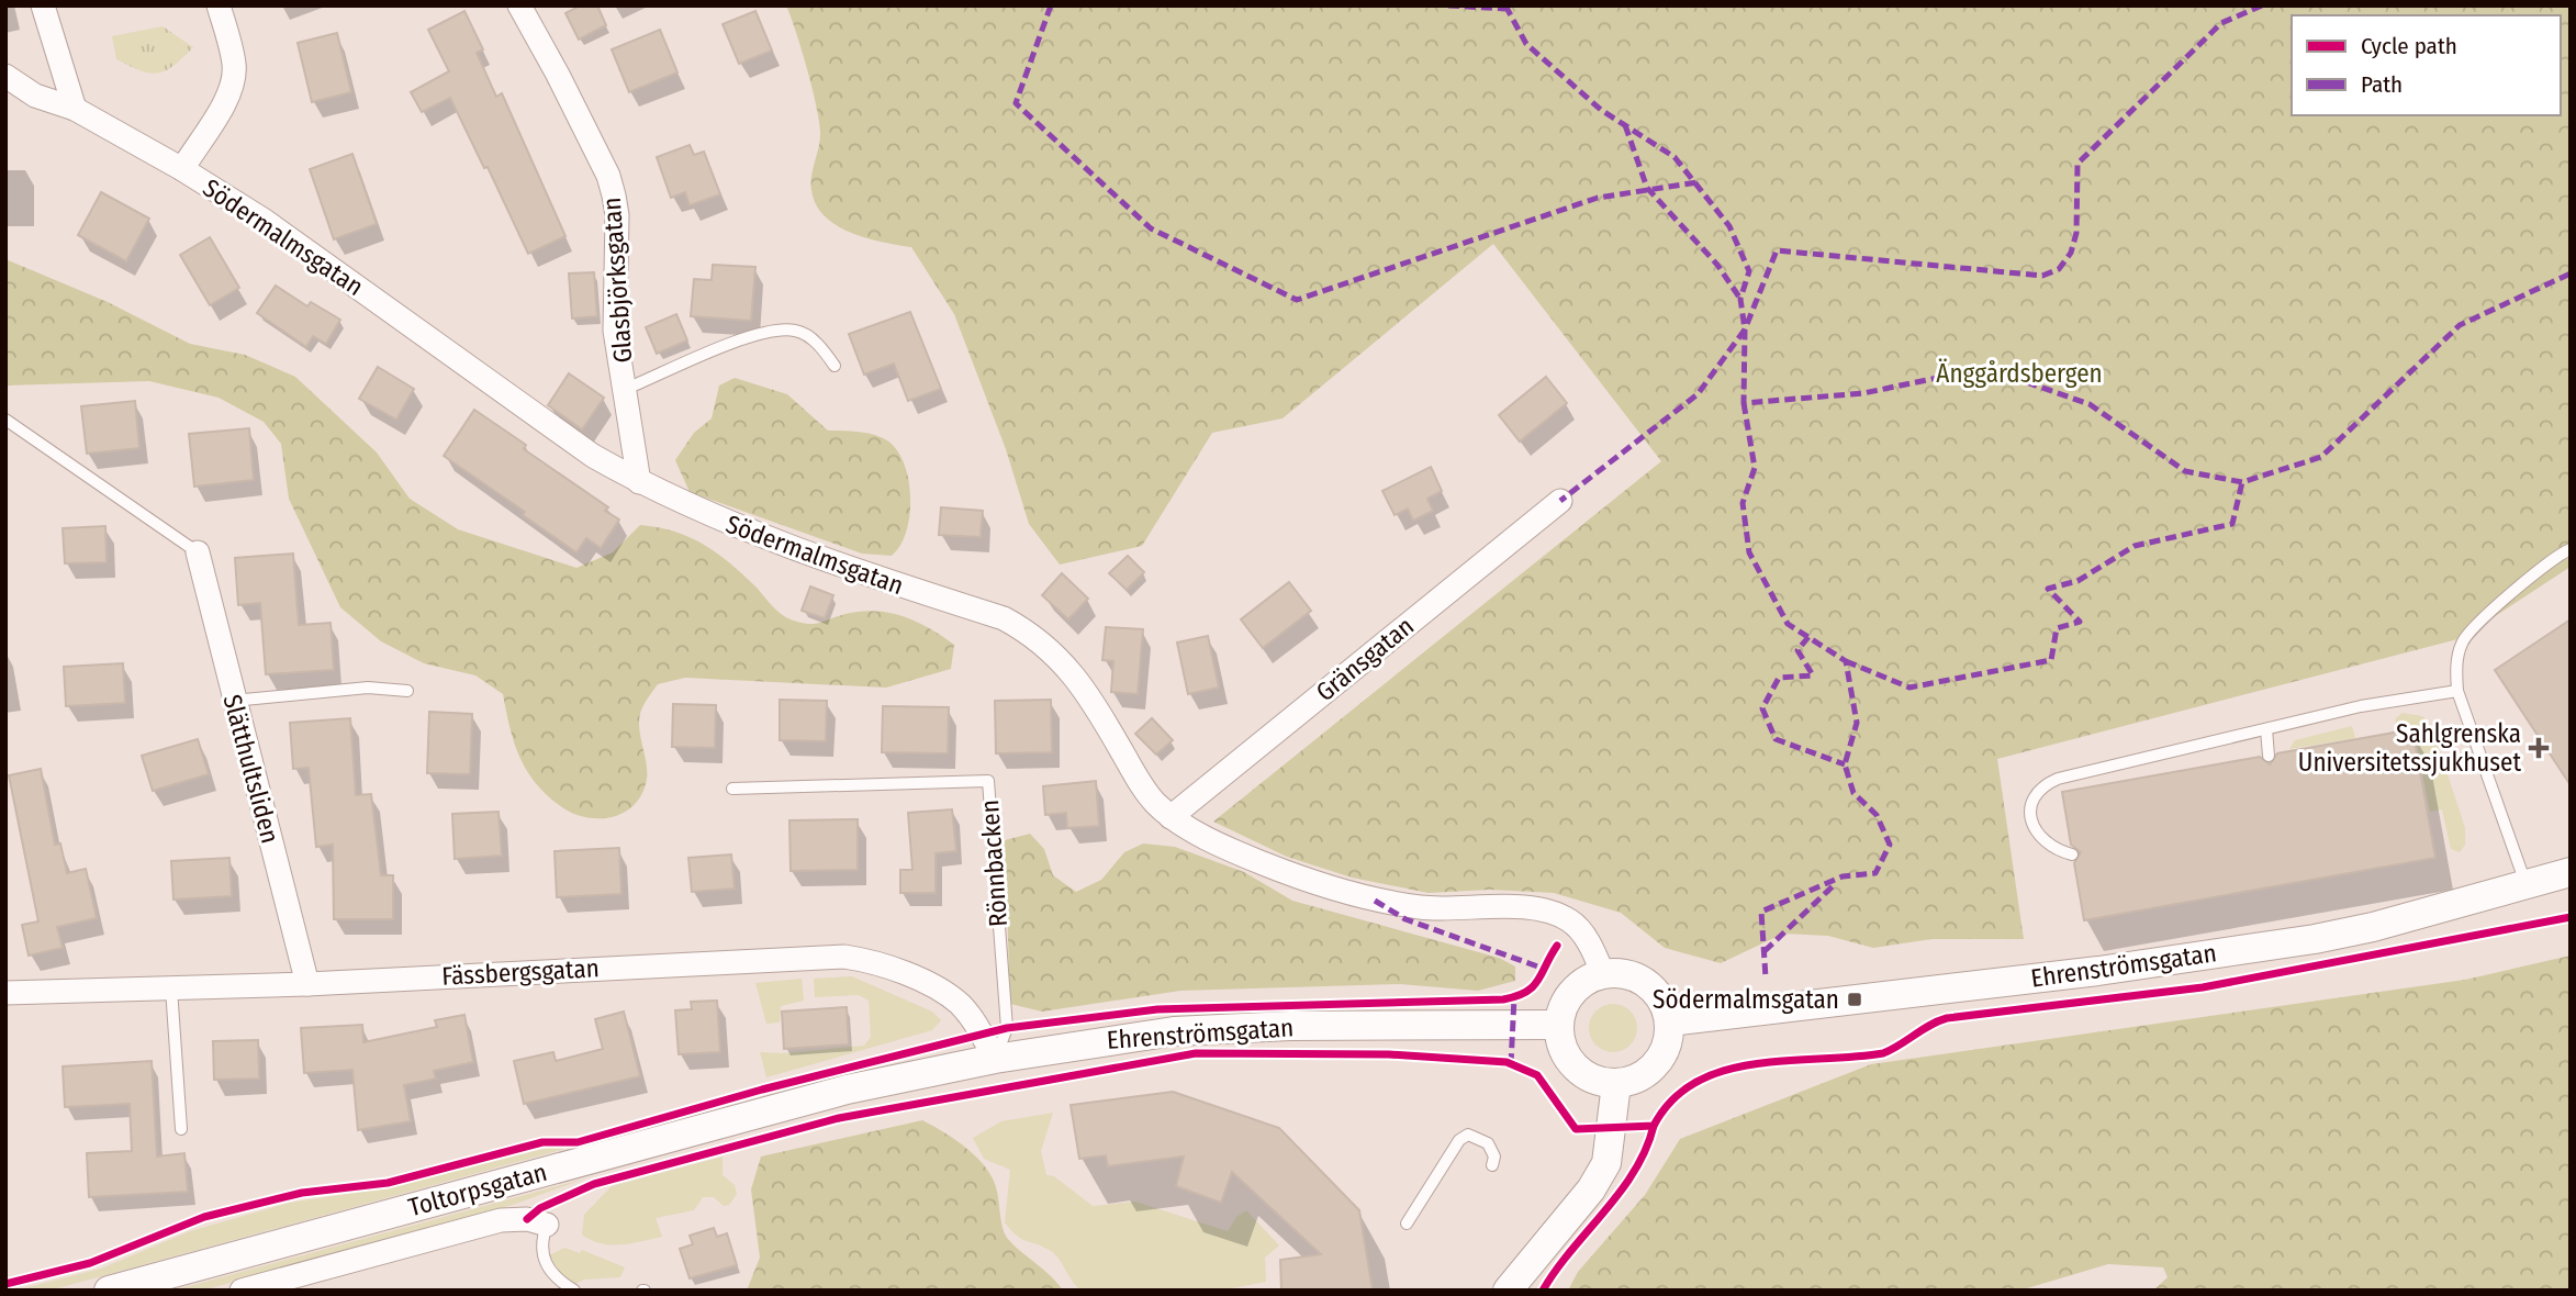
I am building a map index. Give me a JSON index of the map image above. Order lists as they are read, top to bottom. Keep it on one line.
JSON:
{"streets":{"street":["Södermalmsgatan","Glasbjörksgatan","Gränsgatan","Slätthultsliden","Ehrenströmsgatan","Fässbergsgatan","Toltorpsgatan"],"lane":["Rönnbacken"]},"crossings":[["Södermalmsgatan","Glasbjörksgatan"],["Södermalmsgatan","Gränsgatan"],["Södermalmsgatan","Ehrenströmsgatan"],["Slätthultsliden","Fässbergsgatan"],["Rönnbacken","Ehrenströmsgatan"],["Rönnbacken","Fässbergsgatan"],["Ehrenströmsgatan","Fässbergsgatan"],["Ehrenströmsgatan","Toltorpsgatan"]],"parks":["Änggårdsbergen"],"places":{"health":["Sahlgrenska Universitetssjukhuset"],"transit":["Södermalmsgatan"]},"legend":["Cycle path","Path"]}
